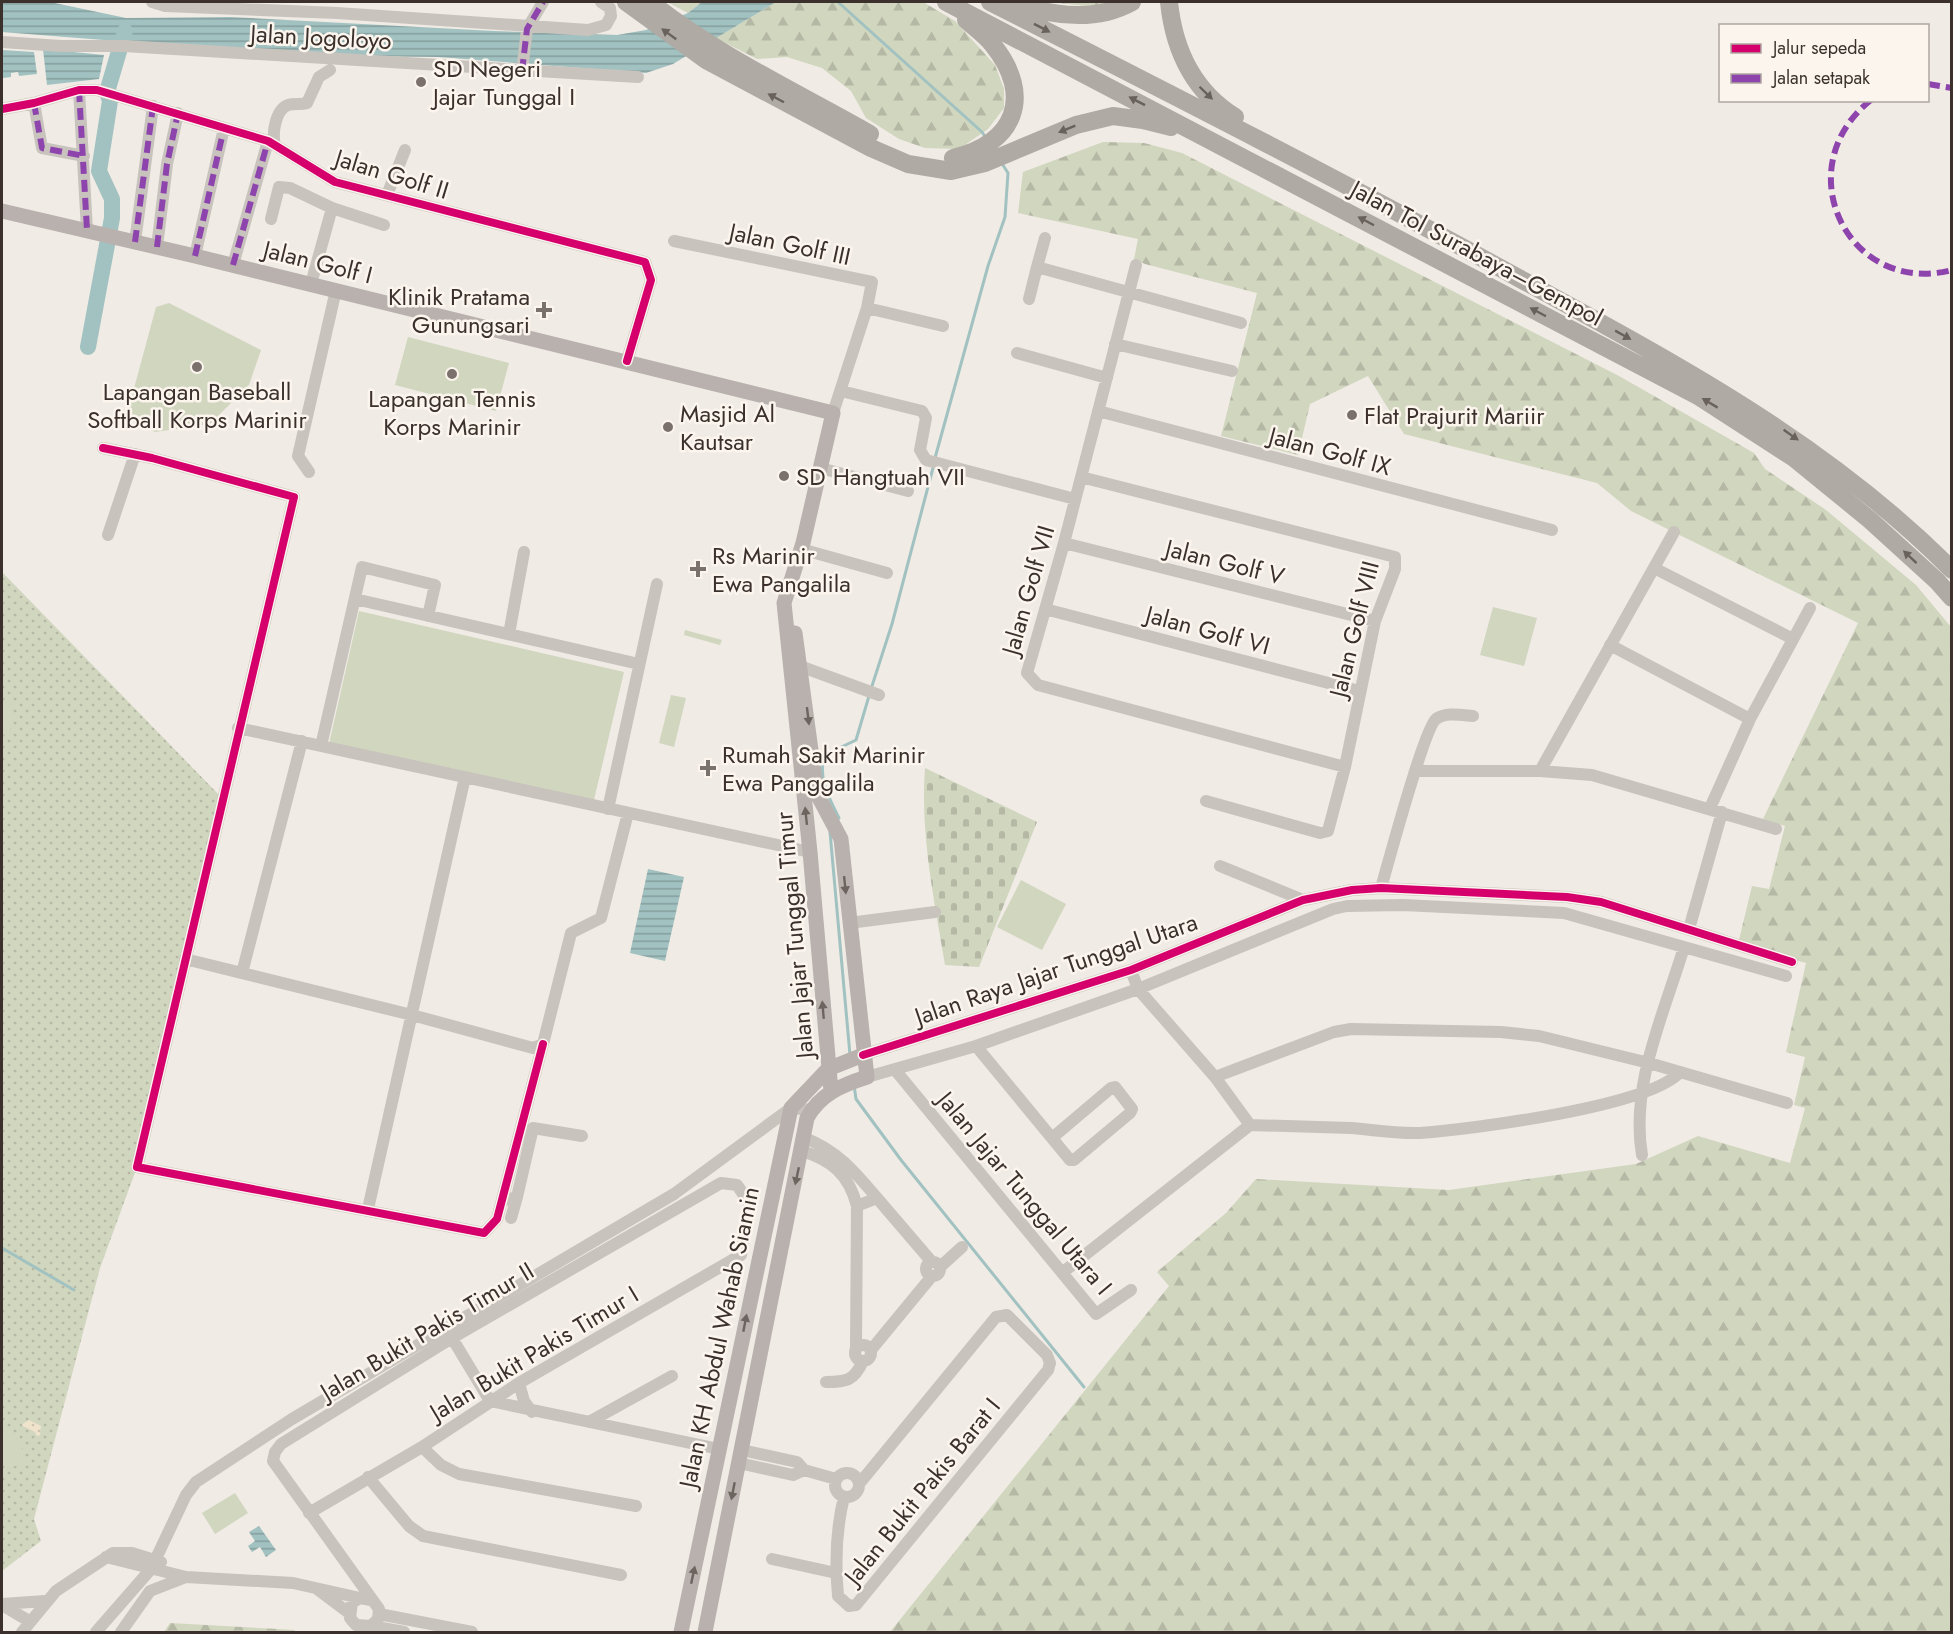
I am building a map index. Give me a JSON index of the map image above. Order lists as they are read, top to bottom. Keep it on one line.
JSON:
{"streets":{"highway":["Jalan Tol Surabaya–Gempol"],"main road":["Jalan Golf I","Jalan Jajar Tunggal Timur","Jalan Raya Jajar Tunggal Utara","Jalan KH Abdul Wahab Siamin"],"street":["Jalan Jogoloyo","Jalan Golf II","Jalan Golf III","Jalan Golf IX","Jalan Golf V","Jalan Golf VII","Jalan Golf VIII","Jalan Golf VI","Jalan Jajar Tunggal Utara I","Jalan Bukit Pakis Timur II","Jalan Bukit Pakis Timur I","Jalan Bukit Pakis Barat I"]},"crossings":[["Jalan Golf II","Jalan Golf I"],["Jalan Golf III","Jalan Golf I"],["Jalan Golf III","Jalan Jajar Tunggal Timur"],["Jalan Golf I","Jalan Jajar Tunggal Timur"],["Jalan Golf IX","Jalan Golf VII"],["Jalan Golf V","Jalan Golf VII"],["Jalan Golf V","Jalan Golf VIII"],["Jalan Golf VII","Jalan Golf VIII"],["Jalan Golf VII","Jalan Golf VI"],["Jalan Golf VIII","Jalan Golf VI"],["Jalan Jajar Tunggal Timur","Jalan Raya Jajar Tunggal Utara"],["Jalan Raya Jajar Tunggal Utara","Jalan Jajar Tunggal Utara I"],["Jalan Bukit Pakis Timur II","Jalan Bukit Pakis Timur I"]],"places":{"other":["SD Negeri Jajar Tunggal I","Lapangan Baseball Softball Korps Marinir","Lapangan Tennis Korps Marinir","Flat Prajurit Mariir","Masjid Al Kautsar","SD Hangtuah VII"],"health":["Klinik Pratama Gunungsari","Rs Marinir Ewa Pangalila","Rumah Sakit Marinir Ewa Panggalila"]},"legend":["Jalur sepeda","Jalan setapak"]}
